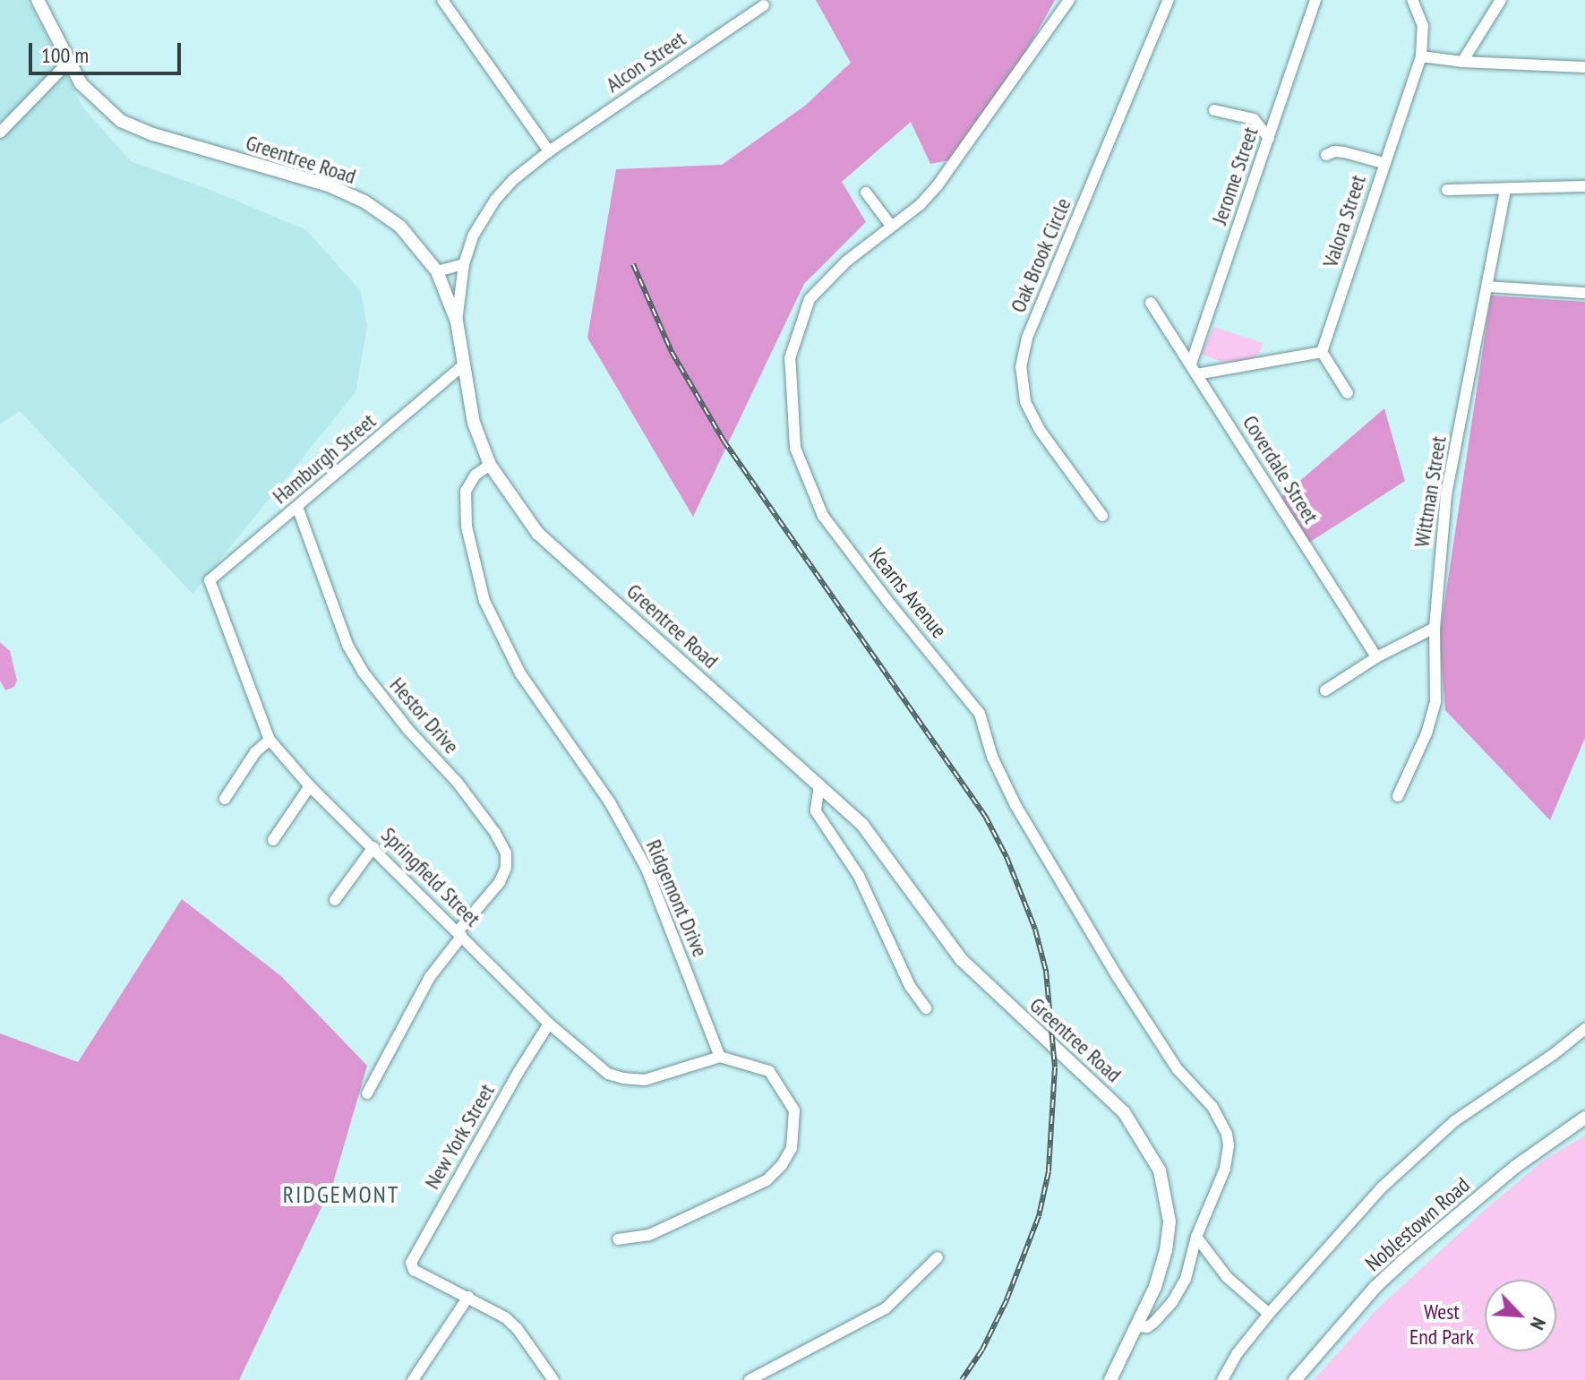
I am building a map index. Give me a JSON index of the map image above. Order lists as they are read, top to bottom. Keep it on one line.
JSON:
{"streets":{"main road":["Greentree Road","Noblestown Road"],"street":["Alcon Street","Jerome Street","Valora Street","Oak Brook Circle","Hamburgh Street","Coverdale Street","Wittman Street","Kearns Avenue","Hestor Drive","Springfield Street","Ridgemont Drive","New York Street"]},"crossings":[["Alcon Street","Greentree Road"],["Greentree Road","Hamburgh Street"],["Greentree Road","Kearns Avenue"],["Greentree Road","Ridgemont Drive"],["Jerome Street","Coverdale Street"],["Hamburgh Street","Hestor Drive"],["Hamburgh Street","Springfield Street"],["Hestor Drive","Springfield Street"],["Springfield Street","Ridgemont Drive"],["Springfield Street","New York Street"]],"districts":["RIDGEMONT"],"parks":["West End Park"],"scale_bar":"100 m","north":"bottom right"}
